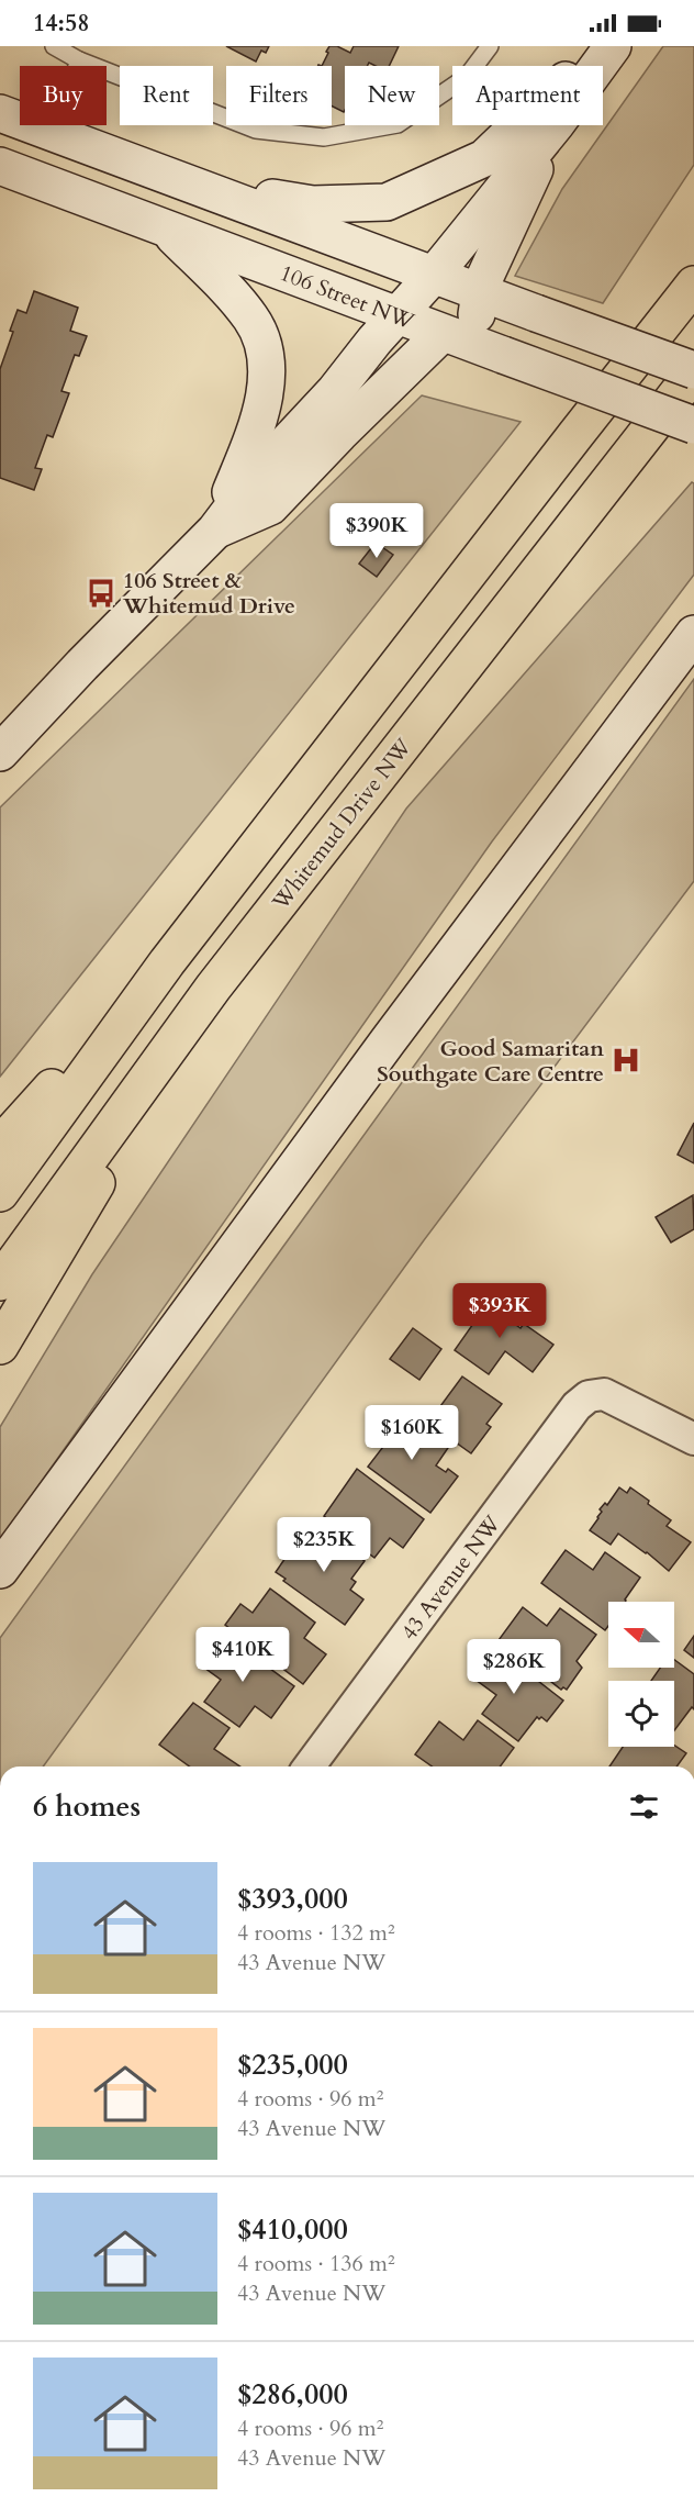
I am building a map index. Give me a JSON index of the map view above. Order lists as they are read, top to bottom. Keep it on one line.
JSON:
{"streets":{"highway":["Whitemud Drive NW"],"street":["106 Street NW","43 Avenue NW"]},"places":{"bus stop":["106 Street & Whitemud Drive"],"hospital":["Good Samaritan Southgate Care Centre"]},"north":"left","page":{"status":"14:58","chip":["Buy","Rent","Filters","New","Apartment"],"price":["$390K","$393K","$160K","$235K","$410K","$286K"],"heading":"6 homes","list":[{"name":"$393,000","note":"4 rooms · 132 m² · 43 Avenue NW"},{"name":"$235,000","note":"4 rooms · 96 m² · 43 Avenue NW"},{"name":"$410,000","note":"4 rooms · 136 m² · 43 Avenue NW"},{"name":"$286,000","note":"4 rooms · 96 m² · 43 Avenue NW"}]}}
